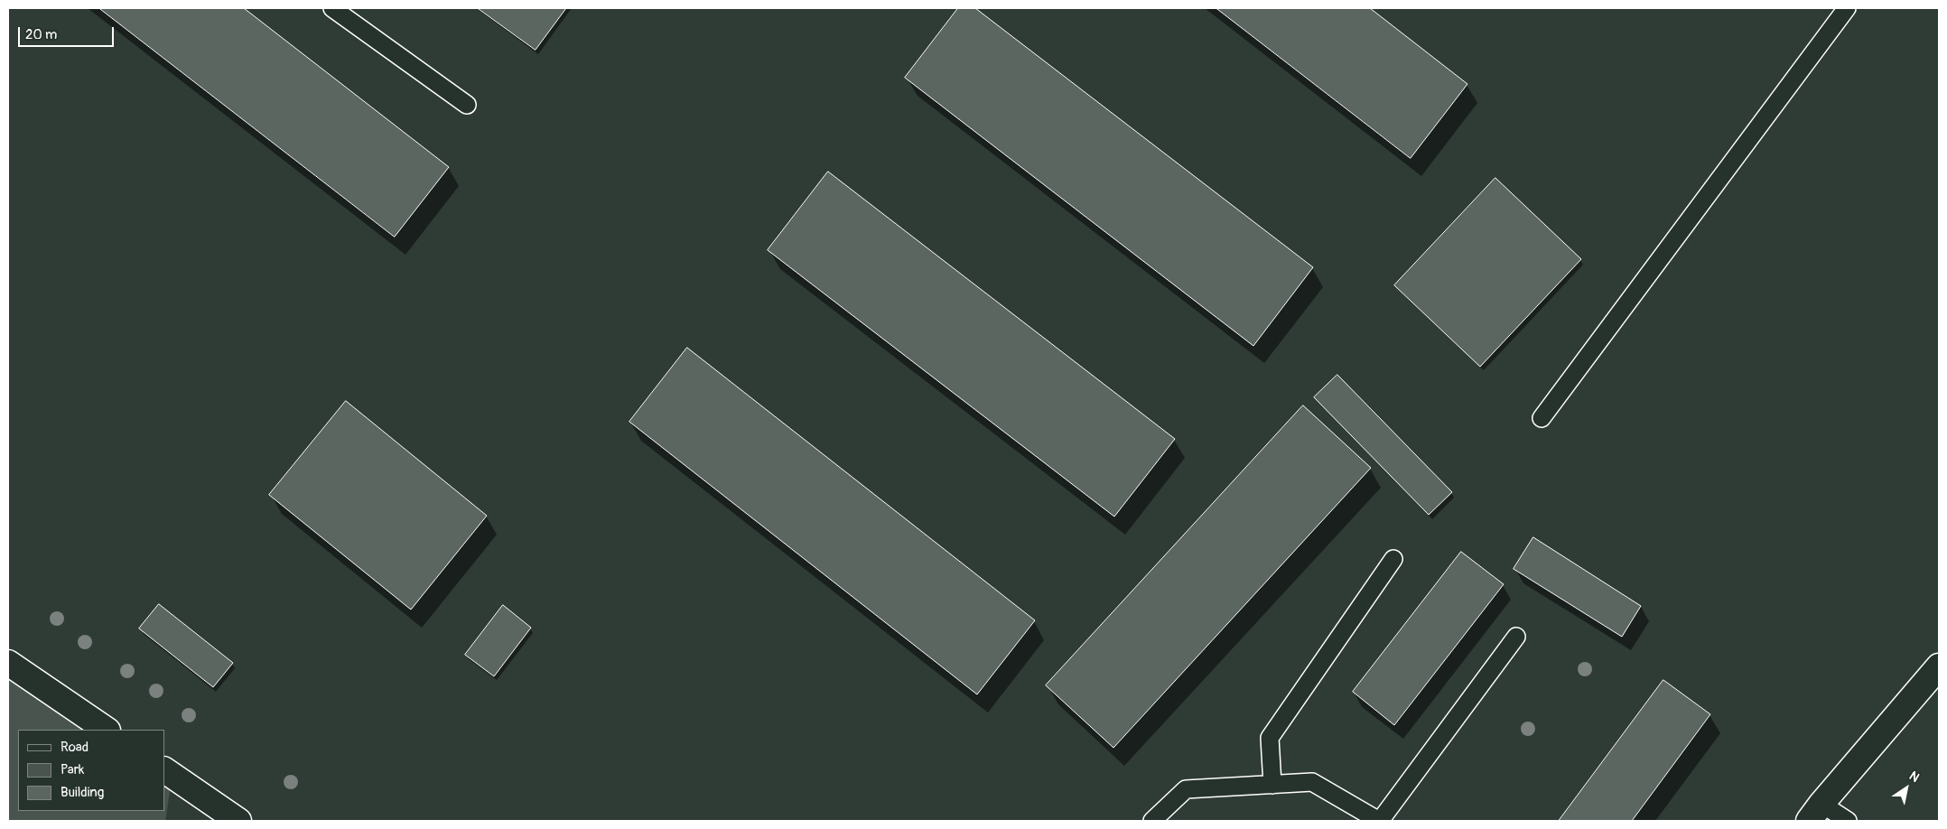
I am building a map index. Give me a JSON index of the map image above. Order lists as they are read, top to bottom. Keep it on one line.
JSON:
{"legend":["Road","Park","Building"],"scale_bar":"20 m","north":"top right"}
